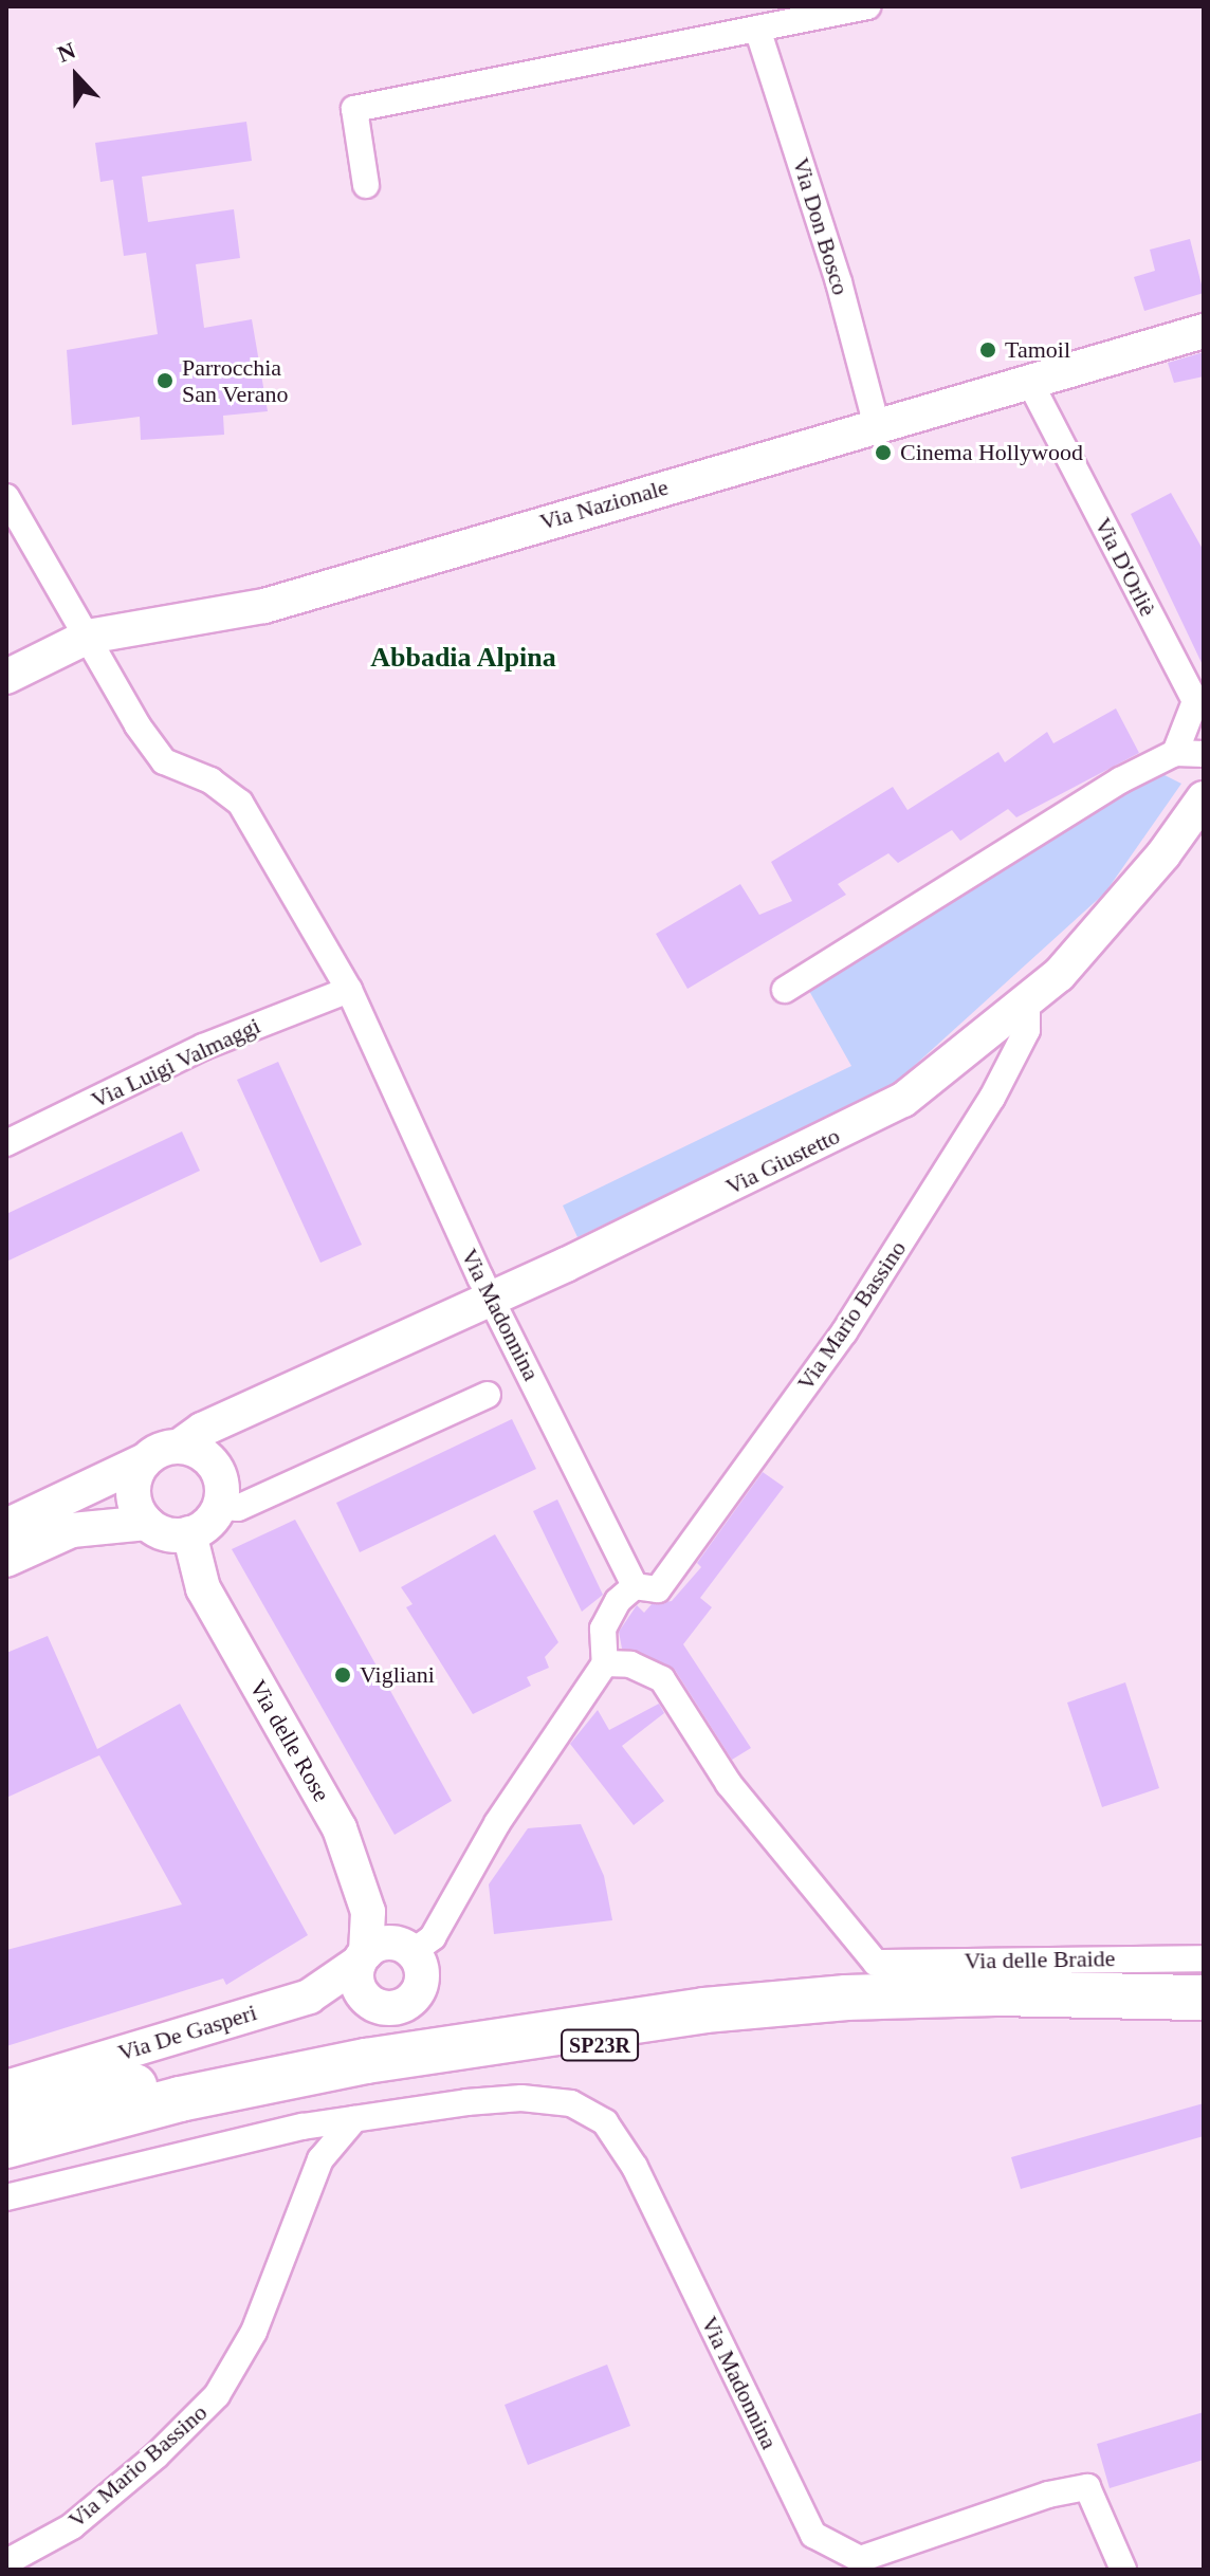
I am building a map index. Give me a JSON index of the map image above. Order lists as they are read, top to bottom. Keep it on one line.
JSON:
{"streets":{"highway":["SP23R"],"street":["Via Don Bosco","Via Nazionale","Via D'Orliè","Via Luigi Valmaggi","Via Giustetto","Via Madonnina","Via Mario Bassino","Via delle Rose","Via delle Braide","Via De Gasperi"]},"crossings":[["Via Don Bosco","Via Nazionale"],["Via Nazionale","Via D'Orliè"],["Via Nazionale","Via Madonnina"],["Via Luigi Valmaggi","Via Madonnina"],["Via Giustetto","Via Madonnina"],["Via Giustetto","Via Mario Bassino"],["Via Giustetto","Via delle Rose"],["Via Madonnina","Via Mario Bassino"],["Via delle Rose","Via De Gasperi"]],"districts":["Abbadia Alpina"],"places":["Tamoil","Parrocchia San Verano","Cinema Hollywood","Vigliani"],"north":"top"}
